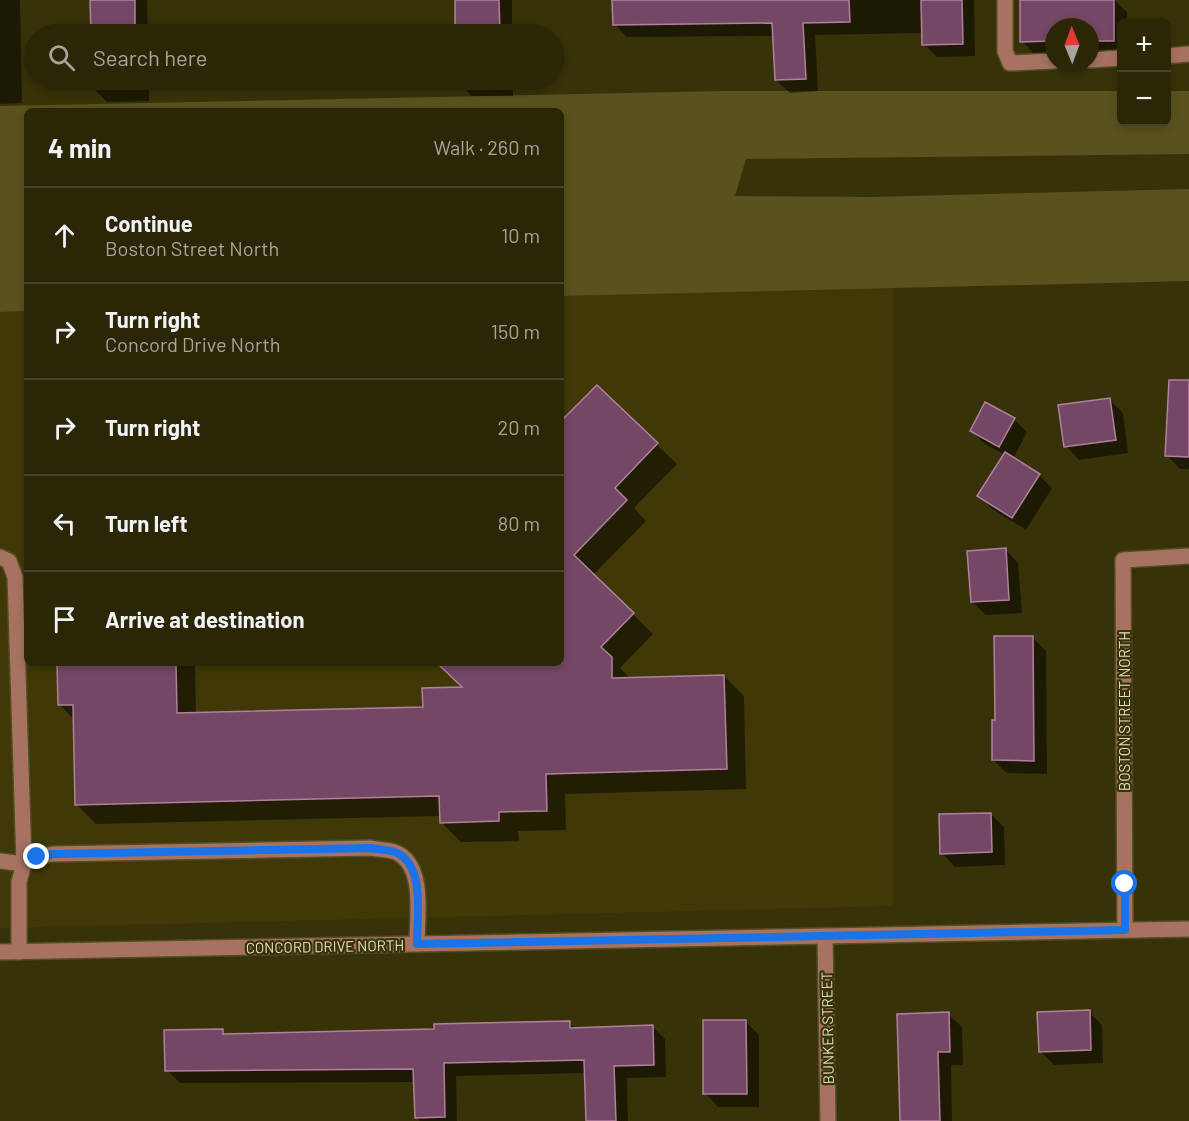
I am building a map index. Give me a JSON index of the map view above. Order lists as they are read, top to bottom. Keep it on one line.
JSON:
{"streets":{"street":["BOSTON STREET NORTH","CONCORD DRIVE NORTH","BUNKER STREET"]},"crossings":[["BOSTON STREET NORTH","CONCORD DRIVE NORTH"],["CONCORD DRIVE NORTH","BUNKER STREET"]],"north":"top","page":{"map_buttons":["+","−"],"search":"Search here","heading":["4 min","Walk · 260 m"],"list":[["Continue","Boston Street North","10 m"],["Turn right","Concord Drive North","150 m"],["Turn right","20 m"],["Turn left","80 m"],"Arrive at destination"]}}
